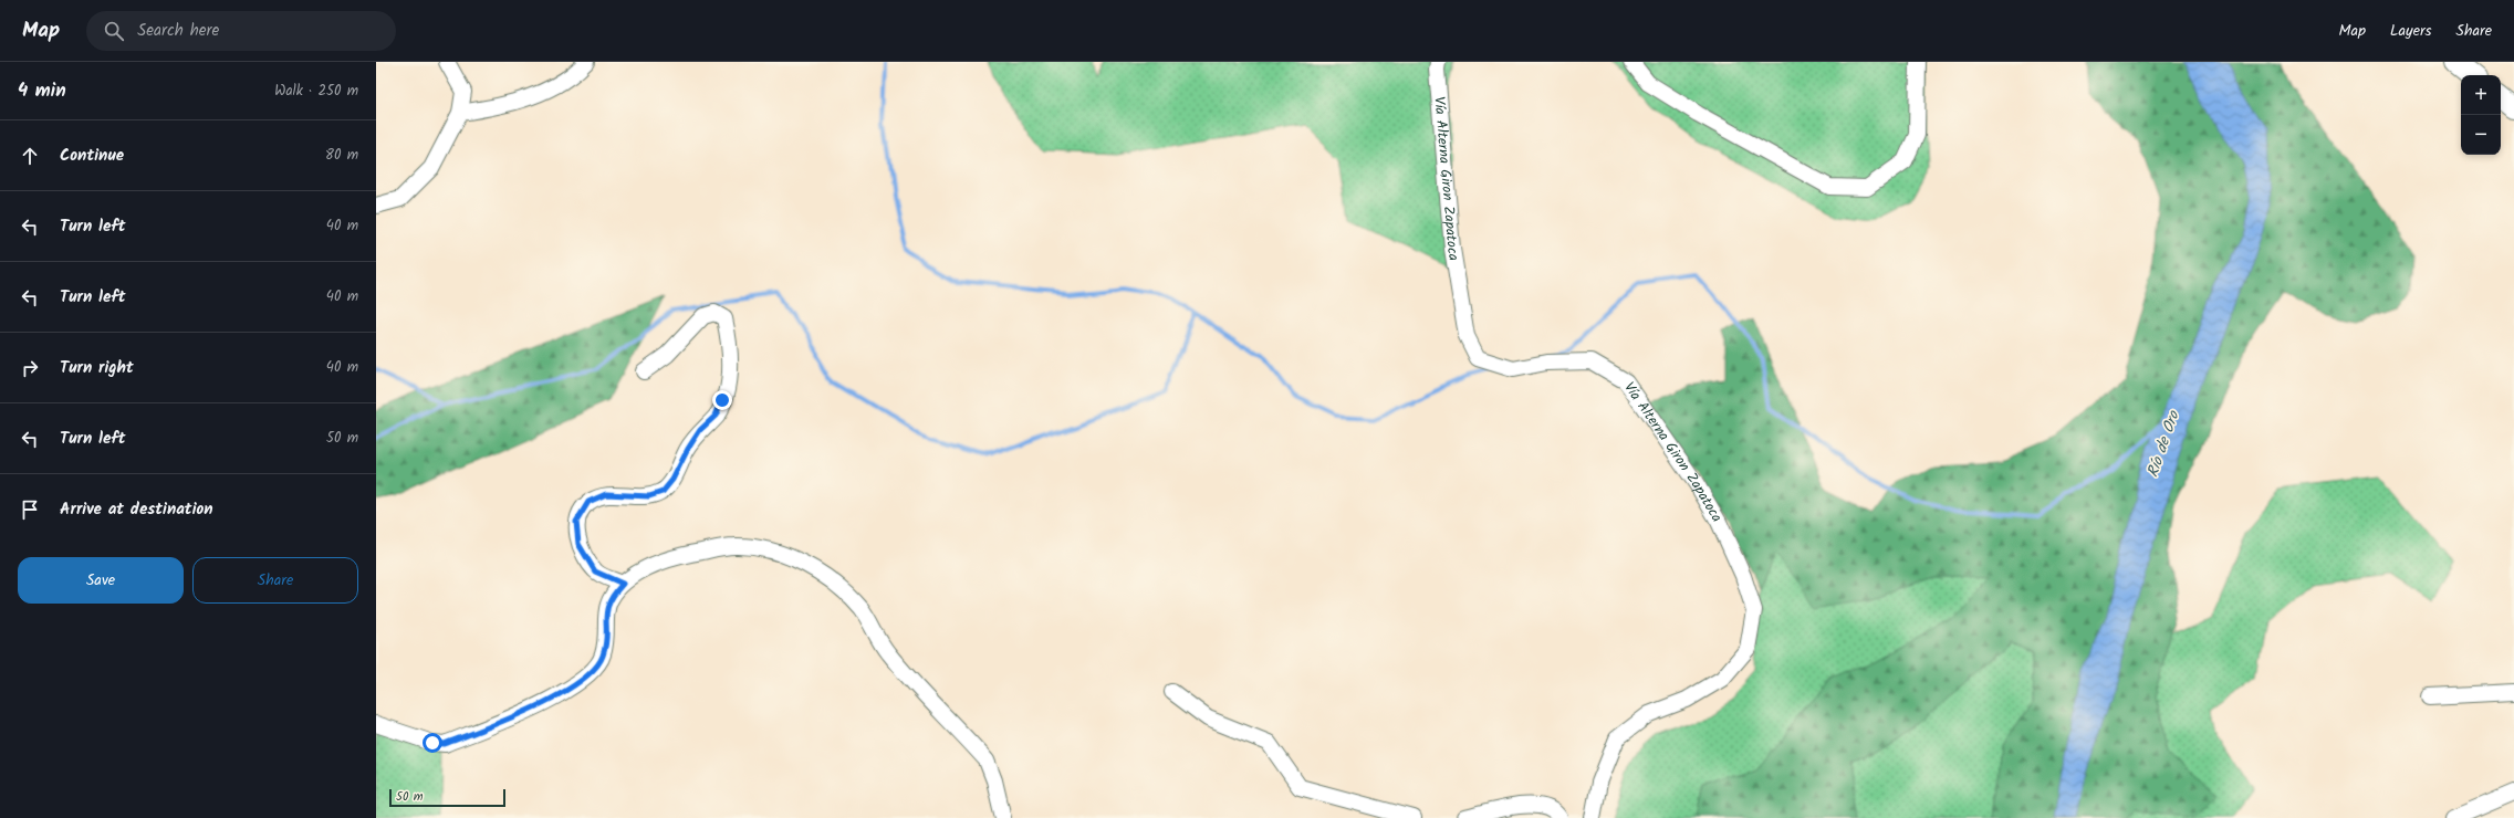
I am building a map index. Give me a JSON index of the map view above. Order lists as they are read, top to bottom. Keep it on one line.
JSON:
{"streets":{"street":["Vía Alterna Giron Zapatoca"]},"water":["Río de Oro"],"scale_bar":"50 m","page":{"header":"Map","search":"Search here","nav":["Map","Layers","Share"],"heading":["4 min","Walk · 250 m"],"map_buttons":["+","−"],"list":[["Continue","80 m"],["Turn left","40 m"],["Turn left","40 m"],["Turn right","40 m"],["Turn left","50 m"],"Arrive at destination"],"buttons":["Save","Share"],"scale":"50 m"}}
